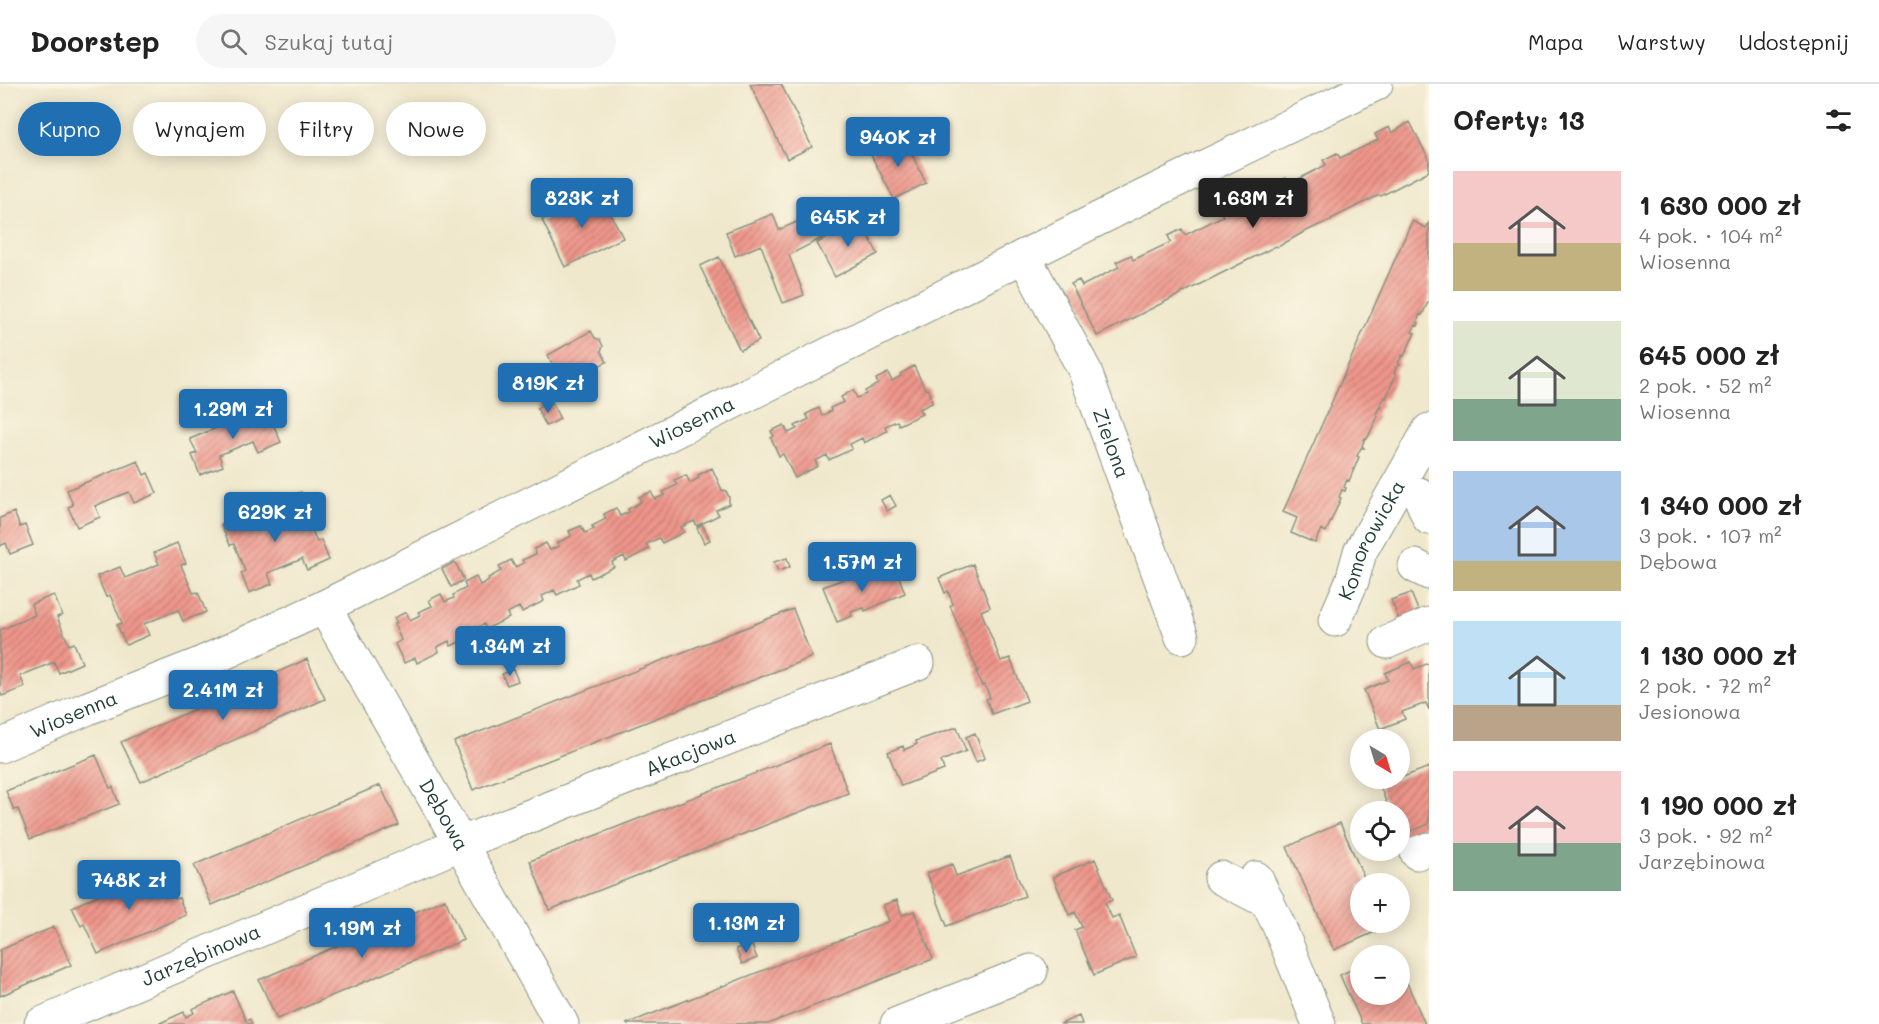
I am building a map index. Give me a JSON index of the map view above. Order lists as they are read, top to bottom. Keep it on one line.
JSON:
{"streets":{"street":["Wiosenna","Zielona","Komorowicka","Akacjowa","Dębowa","Jarzębinowa"]},"crossings":[["Wiosenna","Zielona"],["Wiosenna","Dębowa"],["Akacjowa","Dębowa"],["Akacjowa","Jarzębinowa"],["Dębowa","Jarzębinowa"]],"north":"bottom right","page":{"header":"Doorstep","search":"Szukaj tutaj","nav":["Mapa","Warstwy","Udostępnij"],"heading":"Oferty: 13","chip":["Kupno","Wynajem","Filtry","Nowe"],"price":["940K zł","823K zł","1.63M zł","645K zł","819K zł","1.29M zł","629K zł","1.57M zł","1.34M zł","2.41M zł","748K zł","1.13M zł","1.19M zł"],"list":[{"name":"1 630 000 zł","note":"4 pok. · 104 m² · Wiosenna"},{"name":"645 000 zł","note":"2 pok. · 52 m² · Wiosenna"},{"name":"1 340 000 zł","note":"3 pok. · 107 m² · Dębowa"},{"name":"1 130 000 zł","note":"2 pok. · 72 m² · Jesionowa"},{"name":"1 190 000 zł","note":"3 pok. · 92 m² · Jarzębinowa"}],"map_buttons":["+","−"]}}
